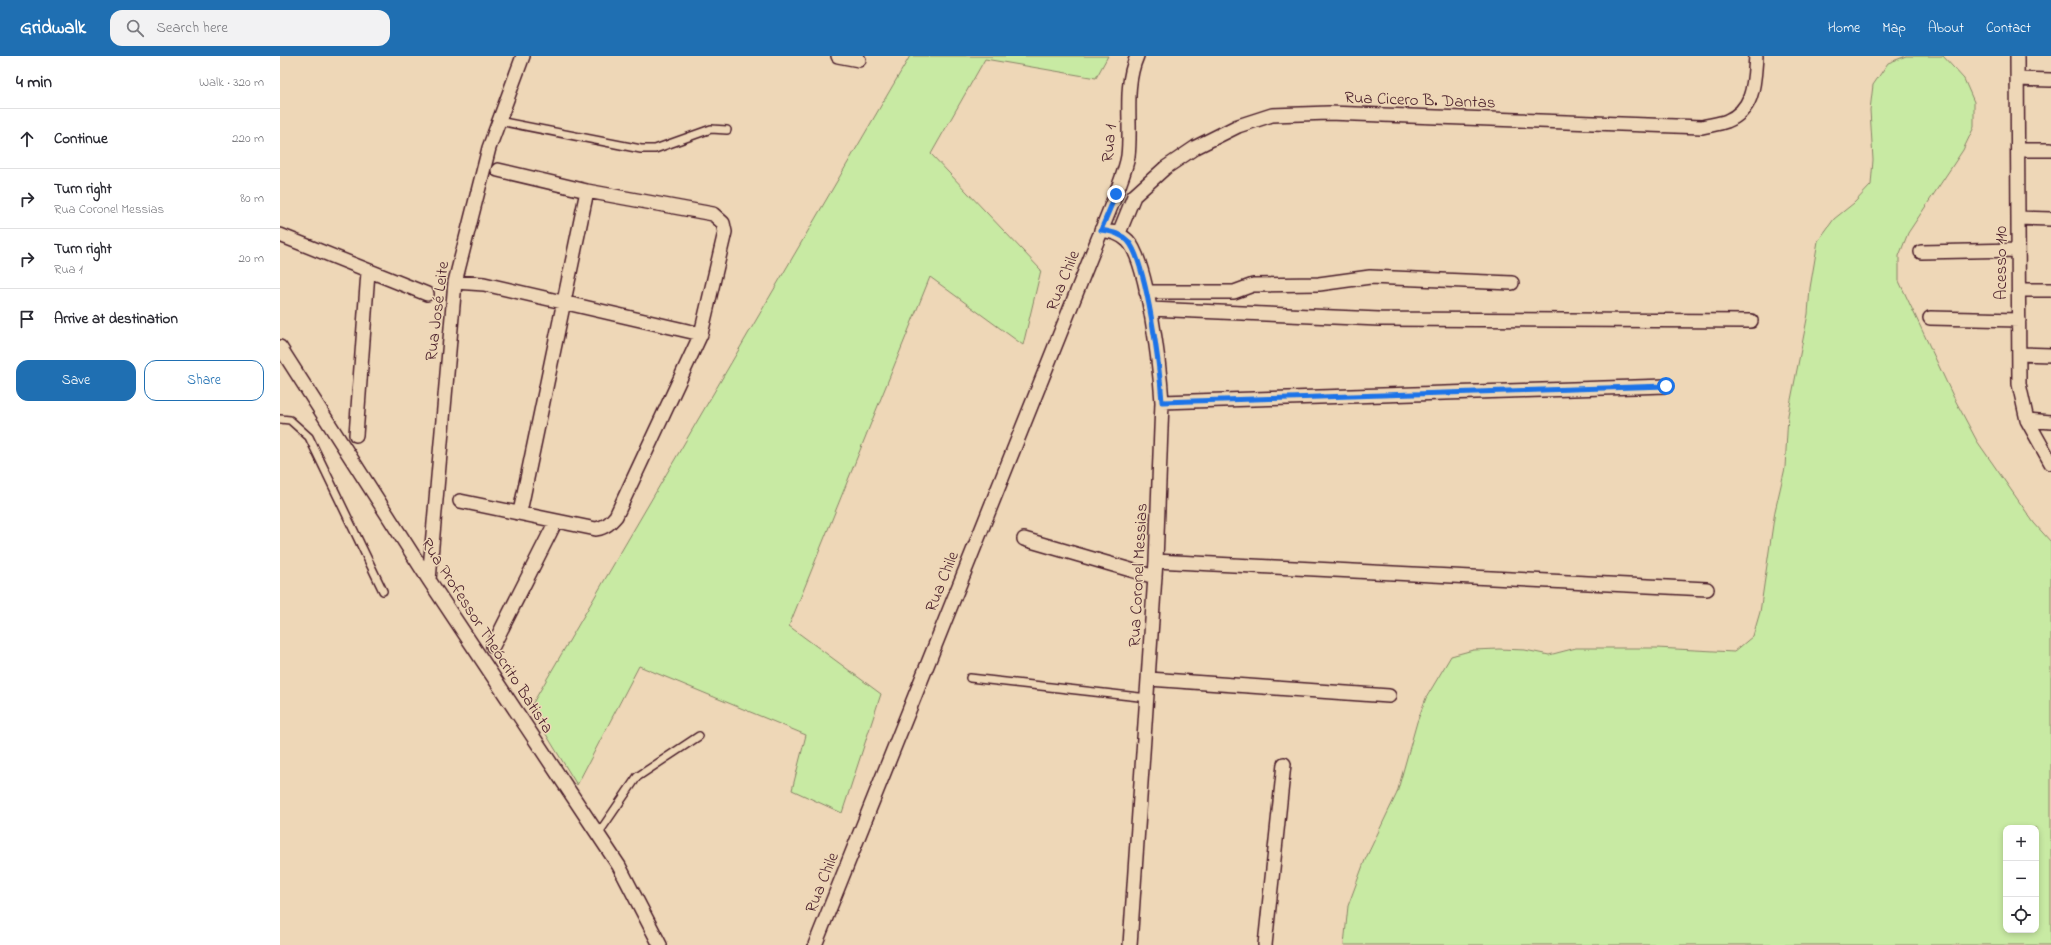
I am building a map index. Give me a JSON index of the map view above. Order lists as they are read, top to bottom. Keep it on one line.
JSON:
{"streets":{"street":["Rua Cicero B. Dantas","Rua 1","Acesso 110","Rua Chile","Rua José Leite","Rua Coronel Messias","Rua Professor Theócrito Batista"]},"crossings":[["Rua Cicero B. Dantas","Rua Coronel Messias"],["Rua 1","Rua Chile"],["Rua José Leite","Rua Professor Theócrito Batista"]],"page":{"header":"Gridwalk","search":"Search here","nav":["Home","Map","About","Contact"],"heading":["4 min","Walk · 320 m"],"list":[["Continue","220 m"],["Turn right","Rua Coronel Messias","80 m"],["Turn right","Rua 1","20 m"],"Arrive at destination"],"buttons":["Save","Share"],"map_buttons":["+","−"]}}
